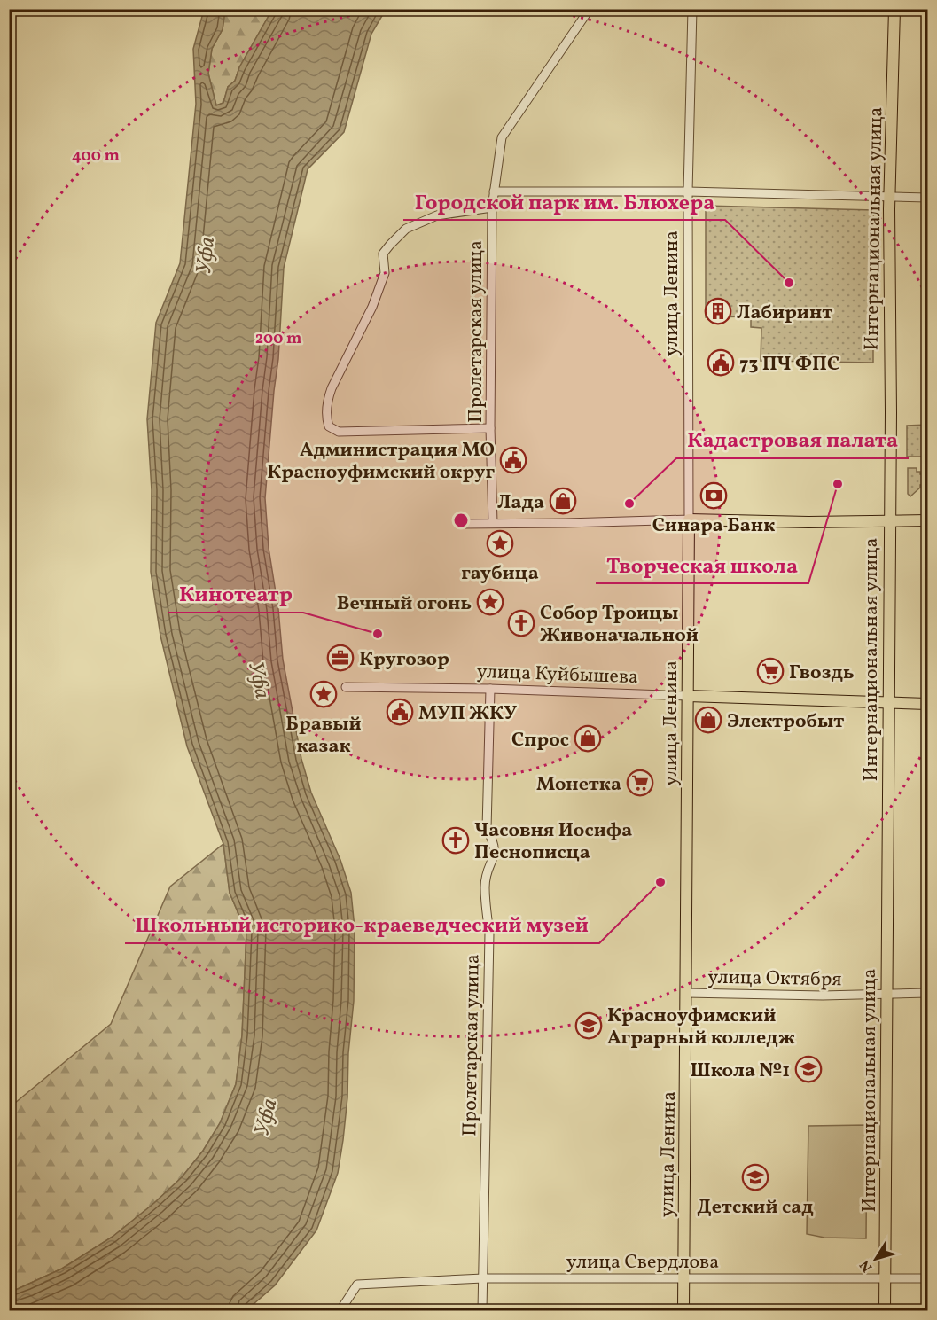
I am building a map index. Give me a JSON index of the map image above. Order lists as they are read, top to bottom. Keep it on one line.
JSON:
{"streets":{"main road":["Интернациональная улица","улица Ленина","улица Куйбышева"],"street":["Пролетарская улица","улица Октября","улица Свердлова"]},"crossings":[["Интернациональная улица","улица Куйбышева"],["Интернациональная улица","улица Октября"],["Интернациональная улица","улица Свердлова"],["улица Ленина","улица Куйбышева"],["улица Ленина","улица Октября"],["улица Ленина","улица Свердлова"],["Пролетарская улица","улица Куйбышева"],["Пролетарская улица","улица Свердлова"]],"water":["Уфа"],"places":{"other":["Городской парк им. Блюхера","Творческая школа","Кадастровая палата","Кинотеатр","Школьный историко-краеведческий музей"],"building":["Лабиринт"],"public building":["73 ПЧ ФПС","Администрация МО Красноуфимский округ","МУП ЖКУ"],"bank":["Синара Банк"],"shop":["Лада","Электробыт","Спрос"],"place":["гаубица","Вечный огонь","Бравый казак"],"church":["Собор Троицы Живоначальной","Часовня Иосифа Песнописца"],"office":["Кругозор"],"supermarket":["Гвоздь","Монетка"],"school or university":["Красноуфимский Аграрный колледж","Школа №1","Детский сад"]},"north":"bottom left","rings":["400 m","200 m"]}
